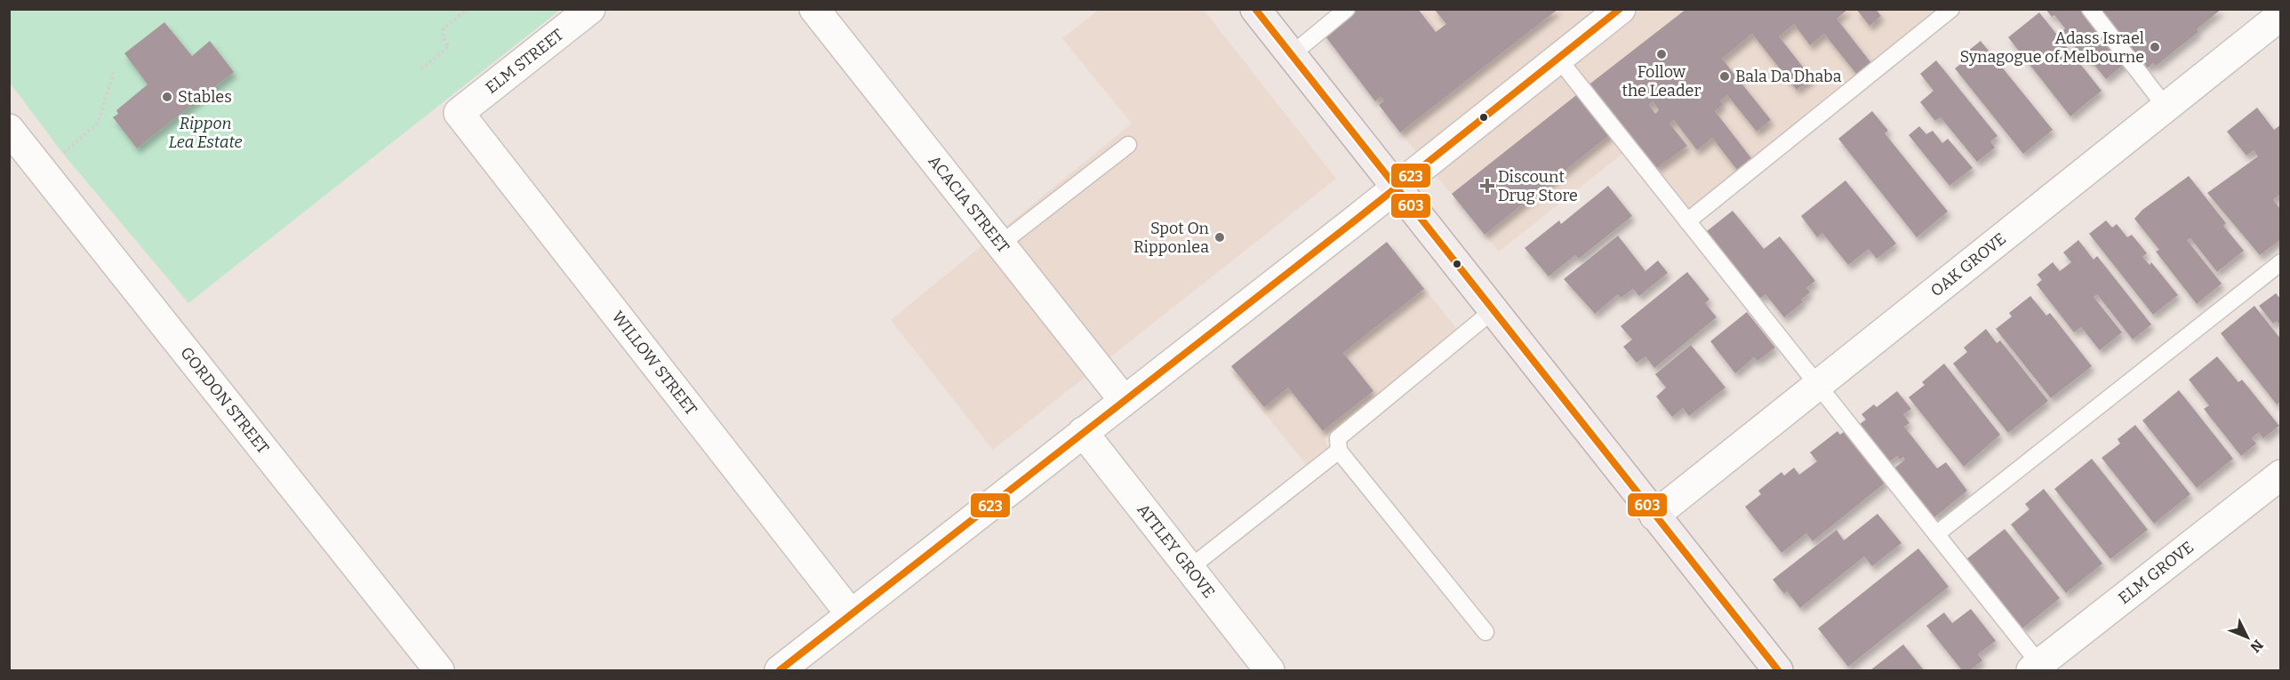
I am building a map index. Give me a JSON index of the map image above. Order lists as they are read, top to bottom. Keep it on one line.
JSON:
{"streets":{"street":["ELM STREET","ACACIA STREET","OAK GROVE","WILLOW STREET","GORDON STREET","ATTLEY GROVE","ELM GROVE"]},"crossings":[["ELM STREET","WILLOW STREET"]],"parks":["Rippon Lea Estate"],"places":{"other":["Adass Israel Synagogue of Melbourne","Follow the Leader","Bala Da Dhaba","Stables","Spot On Ripponlea"],"health":["Discount Drug Store"]},"lines":["transit line 623","transit line 603"],"north":"bottom right"}
